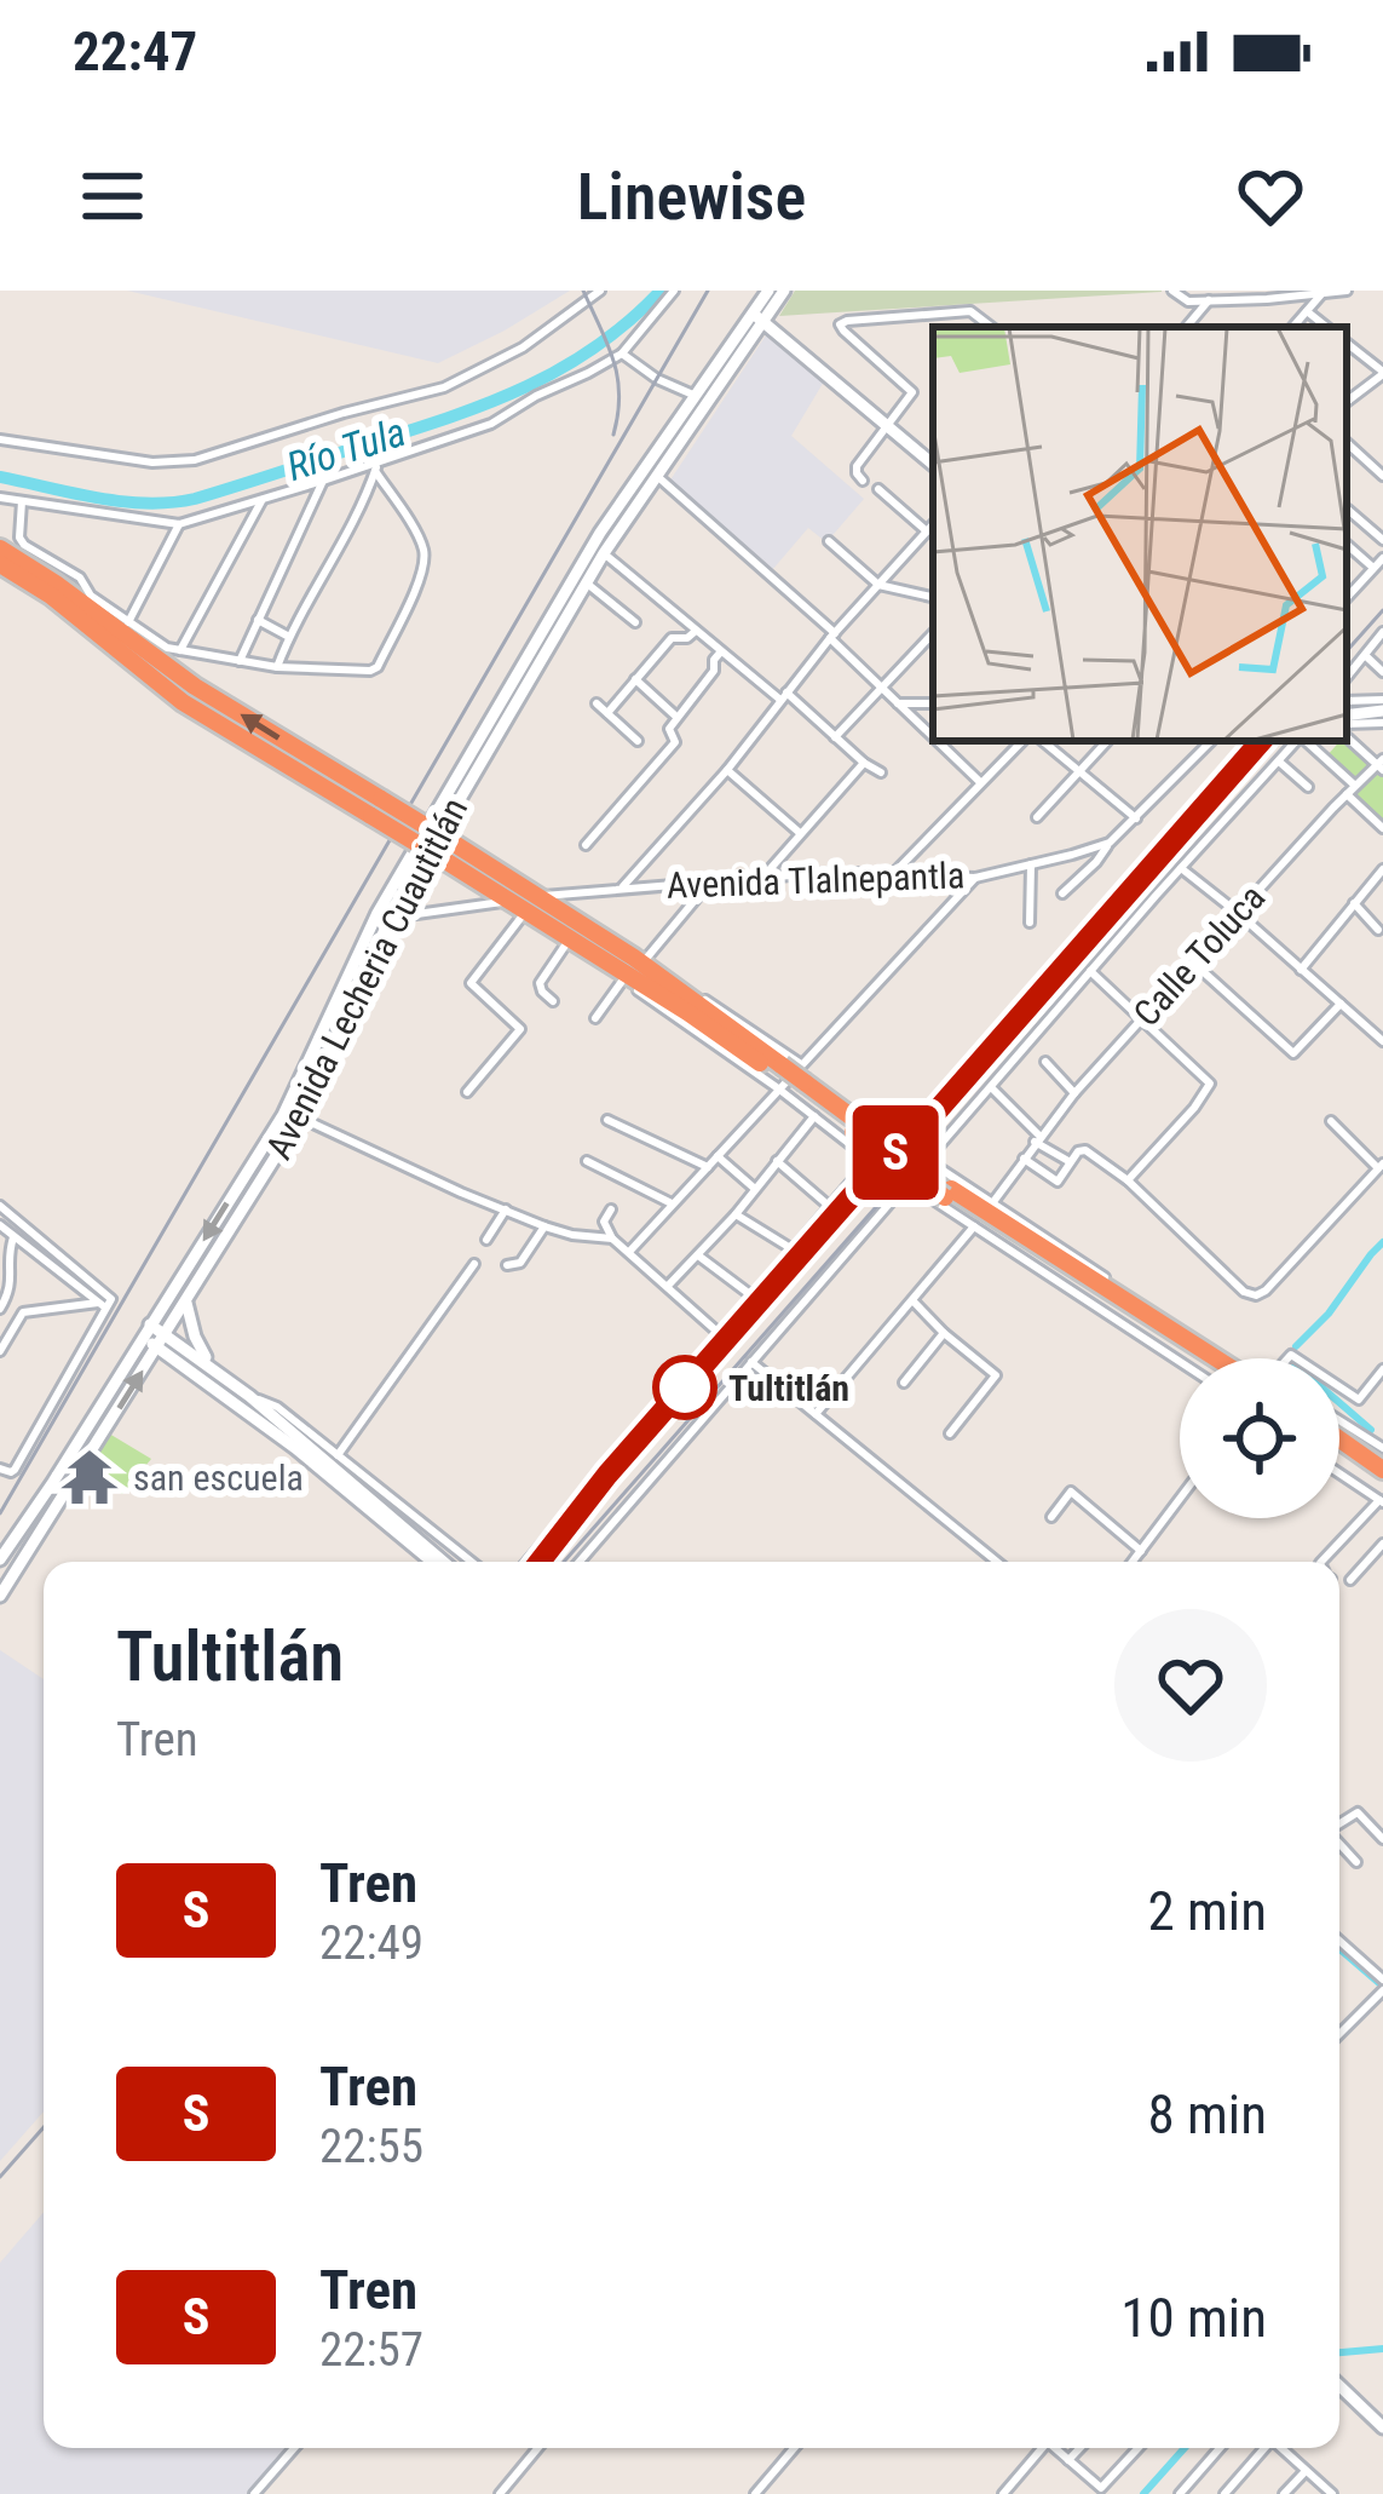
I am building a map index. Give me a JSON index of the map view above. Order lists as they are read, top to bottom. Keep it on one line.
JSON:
{"streets":{"main road":["Avenida Lecheria Cuautitlán"],"street":["Avenida Tlalnepantla","Calle Toluca"]},"water":["Río Tula"],"places":{"other":["Tultitlán"],"temple":["san escuela"]},"page":{"status":"22:47","header":"Linewise","on_map":"S","heading":["Tultitlán","Tren"],"list":[{"mark":"S","name":"Tren","note":"22:49","value":"2 min"},{"mark":"S","name":"Tren","note":"22:55","value":"8 min"},{"mark":"S","name":"Tren","note":"22:57","value":"10 min"}]}}
